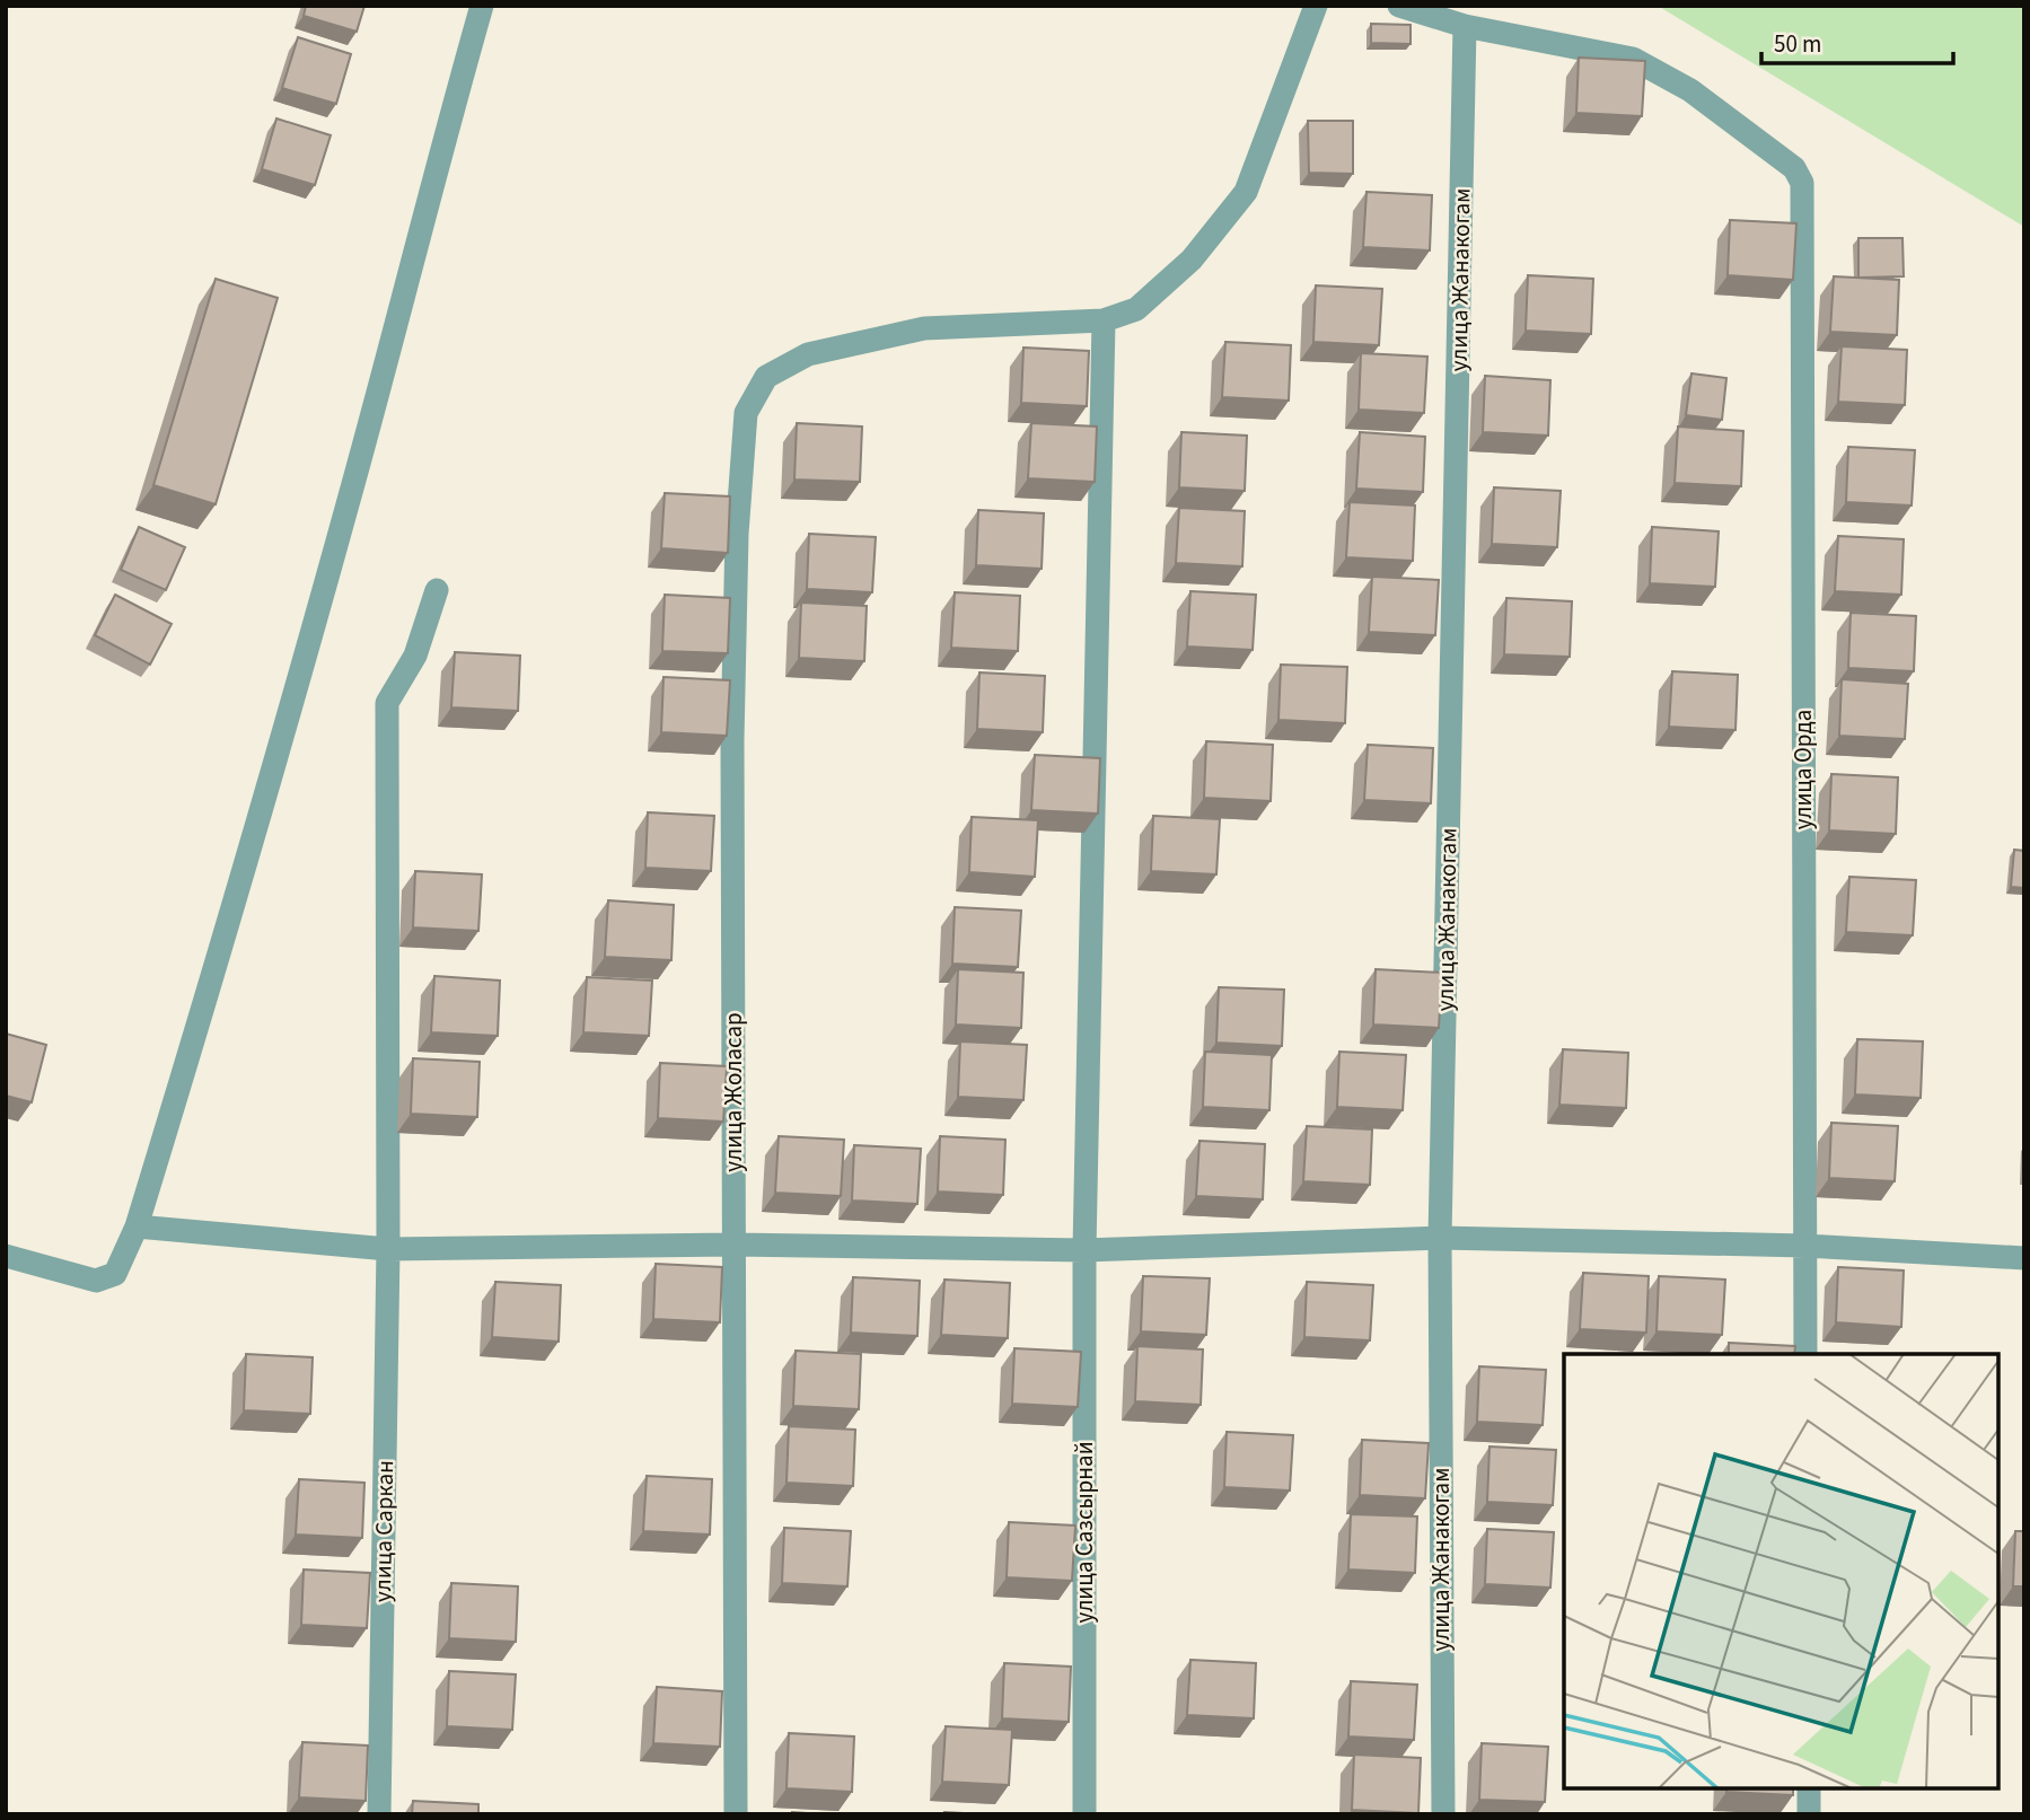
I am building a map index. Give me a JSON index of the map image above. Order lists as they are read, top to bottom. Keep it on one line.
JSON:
{"streets":{"street":["улица Жанакогам","улица Орда","улица Жоласар","улица Саркан","улица Сазсырнай"]},"crossings":[["улица Жанакогам","улица Орда"],["улица Жоласар","улица Сазсырнай"]],"scale_bar":"50 m"}
